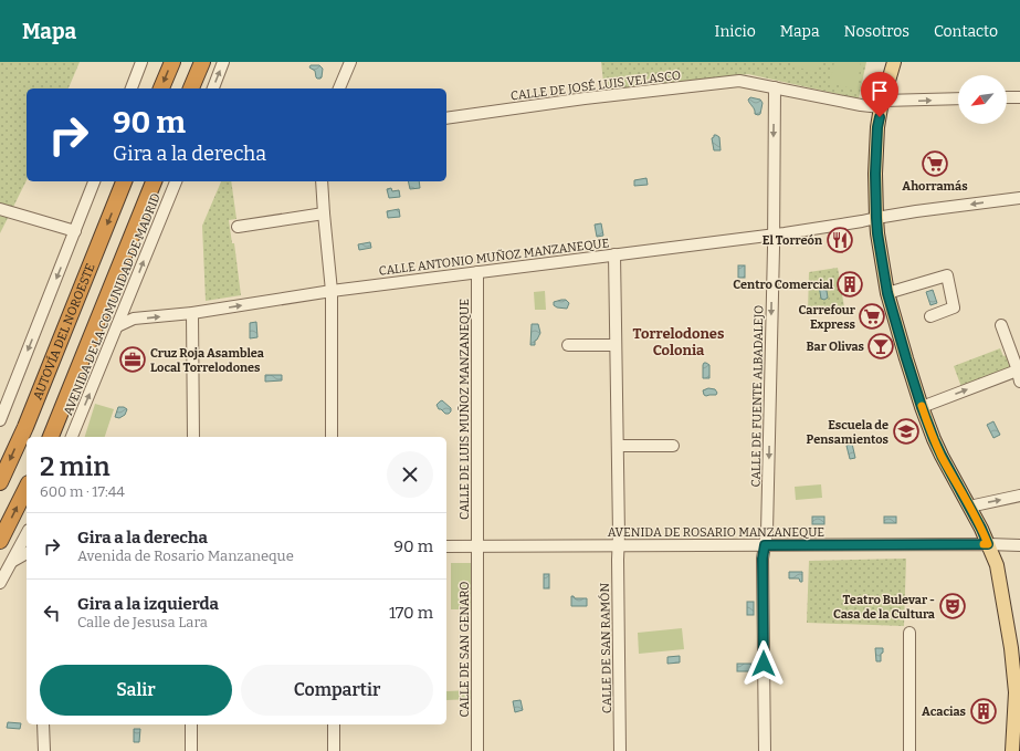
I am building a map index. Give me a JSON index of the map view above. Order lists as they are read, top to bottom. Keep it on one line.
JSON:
{"streets":{"highway":["AUTOVÍA DEL NOROESTE"],"street":["CALLE DE JOSÉ LUIS VELASCO","CALLE ANTONIO MUÑOZ MANZANEQUE","AVENIDA DE LA COMUNIDAD DE MADRID","CALLE DE FUENTE ALBADALEJO","CALLE DE LUIS MUÑOZ MANZANEQUE","AVENIDA DE ROSARIO MANZANEQUE","CALLE DE SAN RAMÓN","CALLE DE SAN GENARO"]},"crossings":[["CALLE DE JOSÉ LUIS VELASCO","CALLE DE FUENTE ALBADALEJO"],["CALLE ANTONIO MUÑOZ MANZANEQUE","AVENIDA DE LA COMUNIDAD DE MADRID"],["CALLE ANTONIO MUÑOZ MANZANEQUE","CALLE DE FUENTE ALBADALEJO"],["CALLE ANTONIO MUÑOZ MANZANEQUE","CALLE DE LUIS MUÑOZ MANZANEQUE"],["CALLE ANTONIO MUÑOZ MANZANEQUE","CALLE DE SAN RAMÓN"],["CALLE DE FUENTE ALBADALEJO","AVENIDA DE ROSARIO MANZANEQUE"],["CALLE DE LUIS MUÑOZ MANZANEQUE","AVENIDA DE ROSARIO MANZANEQUE"],["CALLE DE LUIS MUÑOZ MANZANEQUE","CALLE DE SAN GENARO"],["AVENIDA DE ROSARIO MANZANEQUE","CALLE DE SAN RAMÓN"],["AVENIDA DE ROSARIO MANZANEQUE","CALLE DE SAN GENARO"]],"one_way":["CALLE DE FUENTE ALBADALEJO"],"districts":["Torrelodones Colonia"],"places":{"supermarket":["Ahorramás","Carrefour Express"],"restaurant":["El Torreón"],"building":["Centro Comercial","Acacias"],"bar":["Bar Olivas"],"office":["Cruz Roja Asamblea Local Torrelodones"],"school or university":["Escuela de Pensamientos"],"theatre":["Teatro Bulevar - Casa de la Cultura"]},"north":"bottom left","page":{"header":"Mapa","nav":["Inicio","Mapa","Nosotros","Contacto"],"turn":["90 m","Gira a la derecha"],"heading":["2 min","600 m · 17:44"],"list":[{"name":"Gira a la derecha","note":"Avenida de Rosario Manzaneque","value":"90 m"},{"name":"Gira a la izquierda","note":"Calle de Jesusa Lara","value":"170 m"}],"buttons":["Salir","Compartir"]}}
